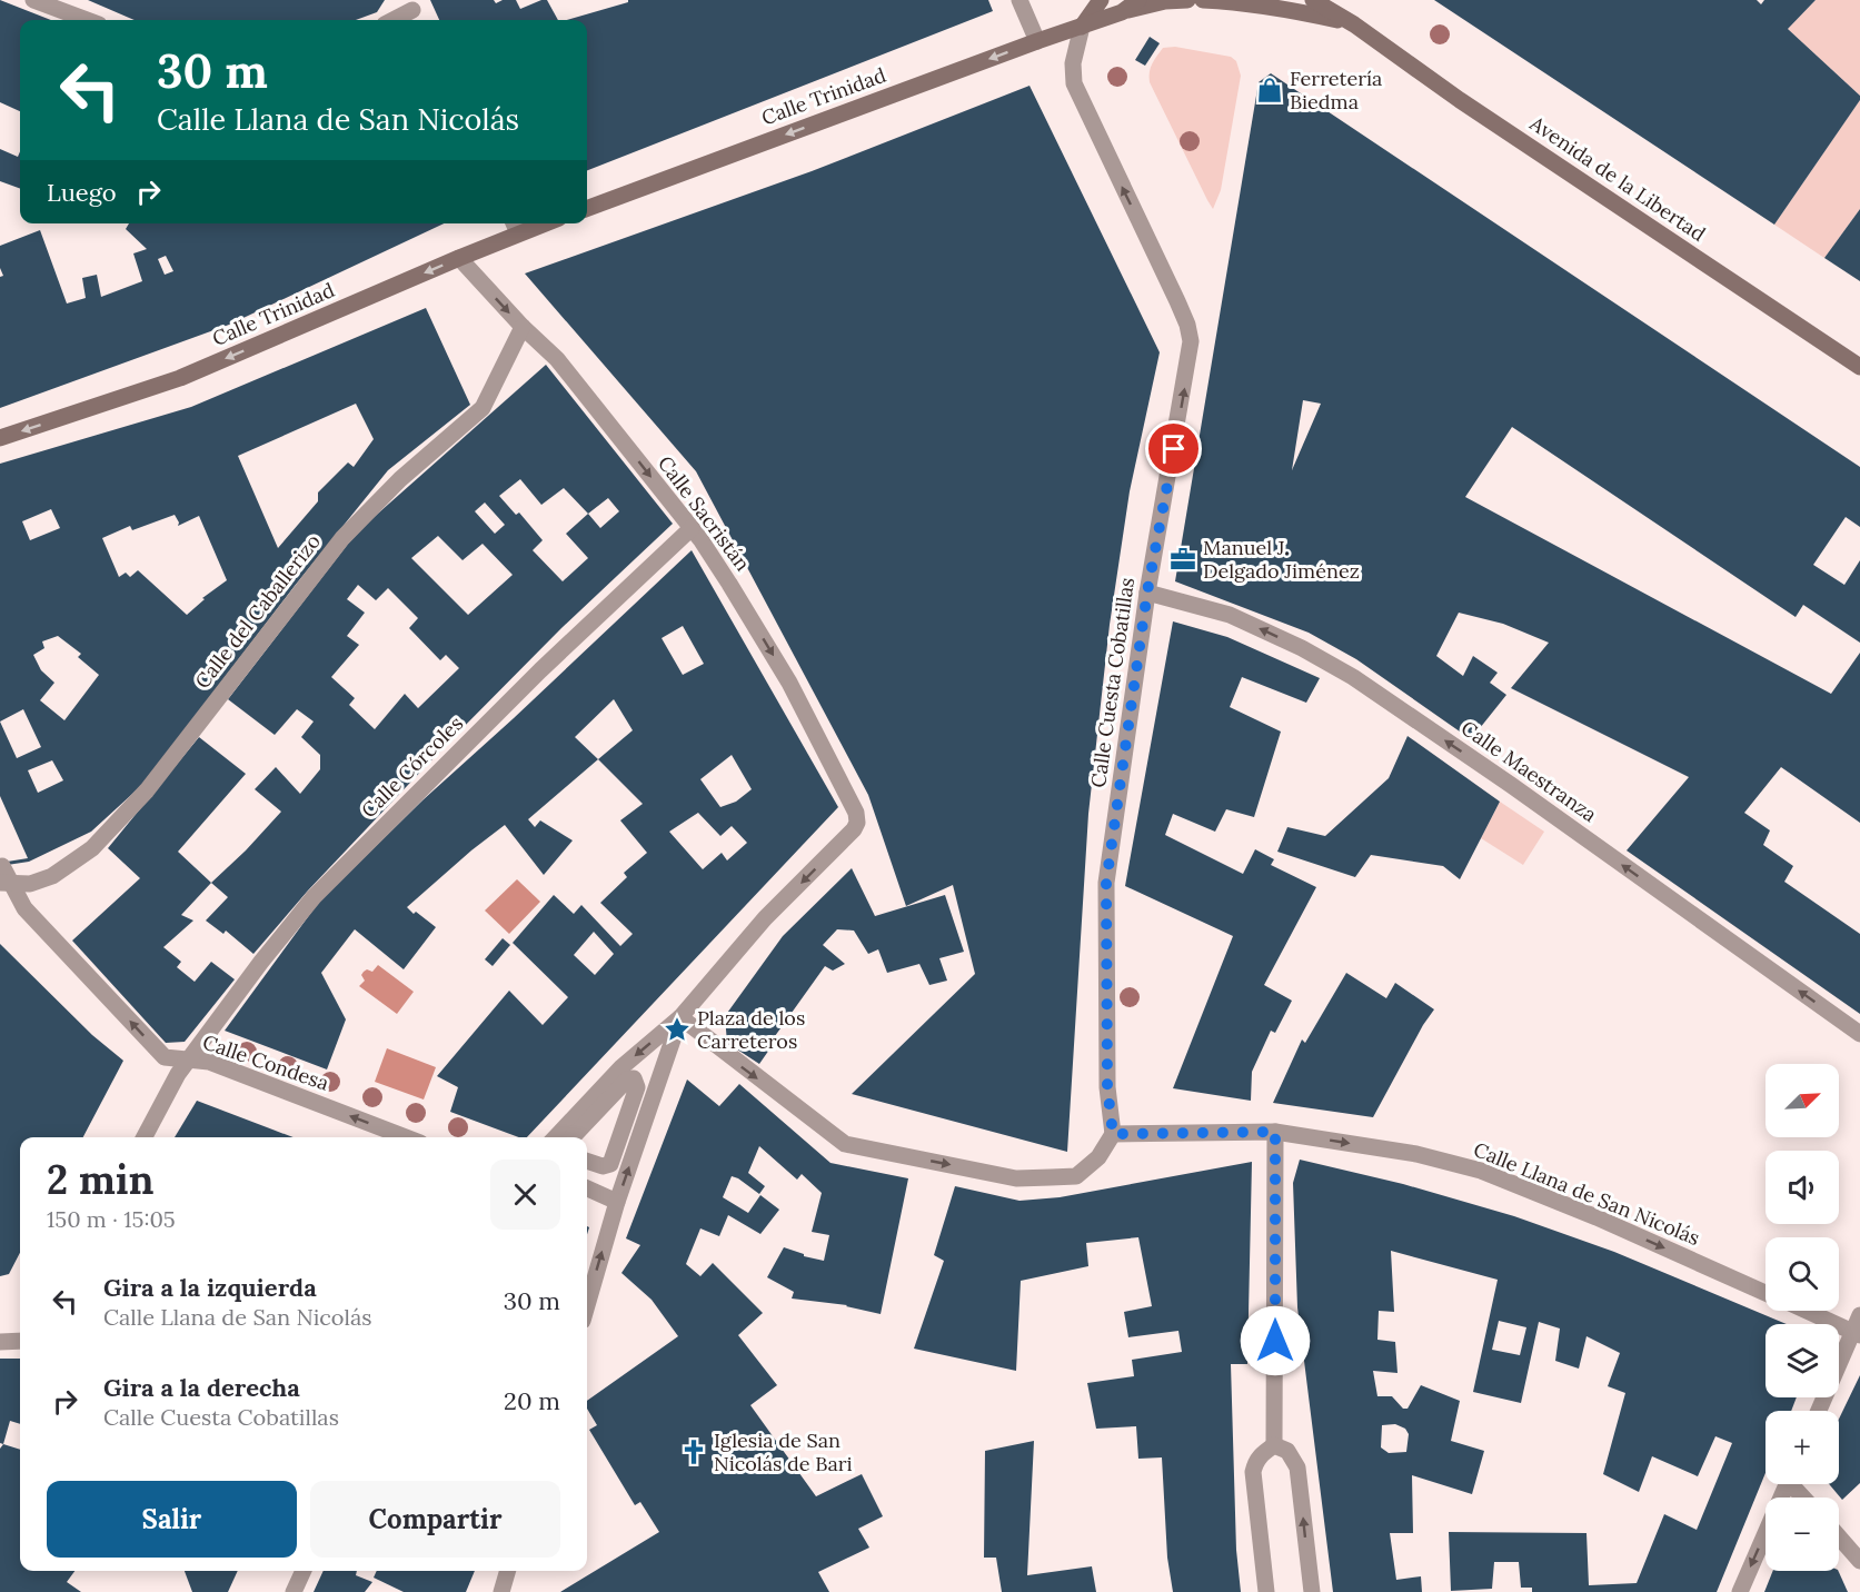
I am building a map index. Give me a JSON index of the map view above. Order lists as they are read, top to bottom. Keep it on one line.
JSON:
{"streets":{"street":["Calle Trinidad","Avenida de la Libertad","Calle Sacristán","Calle del Caballerizo","Calle Cuesta Cobatillas","Calle Córcoles","Calle Maestranza","Calle Condesa","Calle Llana de San Nicolás"]},"crossings":[["Calle Trinidad","Calle Sacristán"],["Calle Trinidad","Calle Cuesta Cobatillas"],["Calle Sacristán","Calle del Caballerizo"],["Calle Sacristán","Calle Córcoles"],["Calle del Caballerizo","Calle Condesa"],["Calle Cuesta Cobatillas","Calle Maestranza"],["Calle Cuesta Cobatillas","Calle Llana de San Nicolás"],["Calle Córcoles","Calle Condesa"]],"one_way":["Calle Trinidad","Calle Sacristán","Calle Cuesta Cobatillas","Calle Maestranza","Calle Condesa","Calle Llana de San Nicolás"],"places":{"shop":["Ferretería Biedma"],"office":["Manuel J. Delgado Jiménez"],"place":["Plaza de los Carreteros"],"church":["Iglesia de San Nicolás de Bari"]},"north":"top right","page":{"turn":["30 m","Calle Llana de San Nicolás"],"then":"Luego","map_buttons":["+","−"],"heading":["2 min","150 m · 15:05"],"list":[{"name":"Gira a la izquierda","note":"Calle Llana de San Nicolás","value":"30 m"},{"name":"Gira a la derecha","note":"Calle Cuesta Cobatillas","value":"20 m"}],"buttons":["Salir","Compartir"]}}
